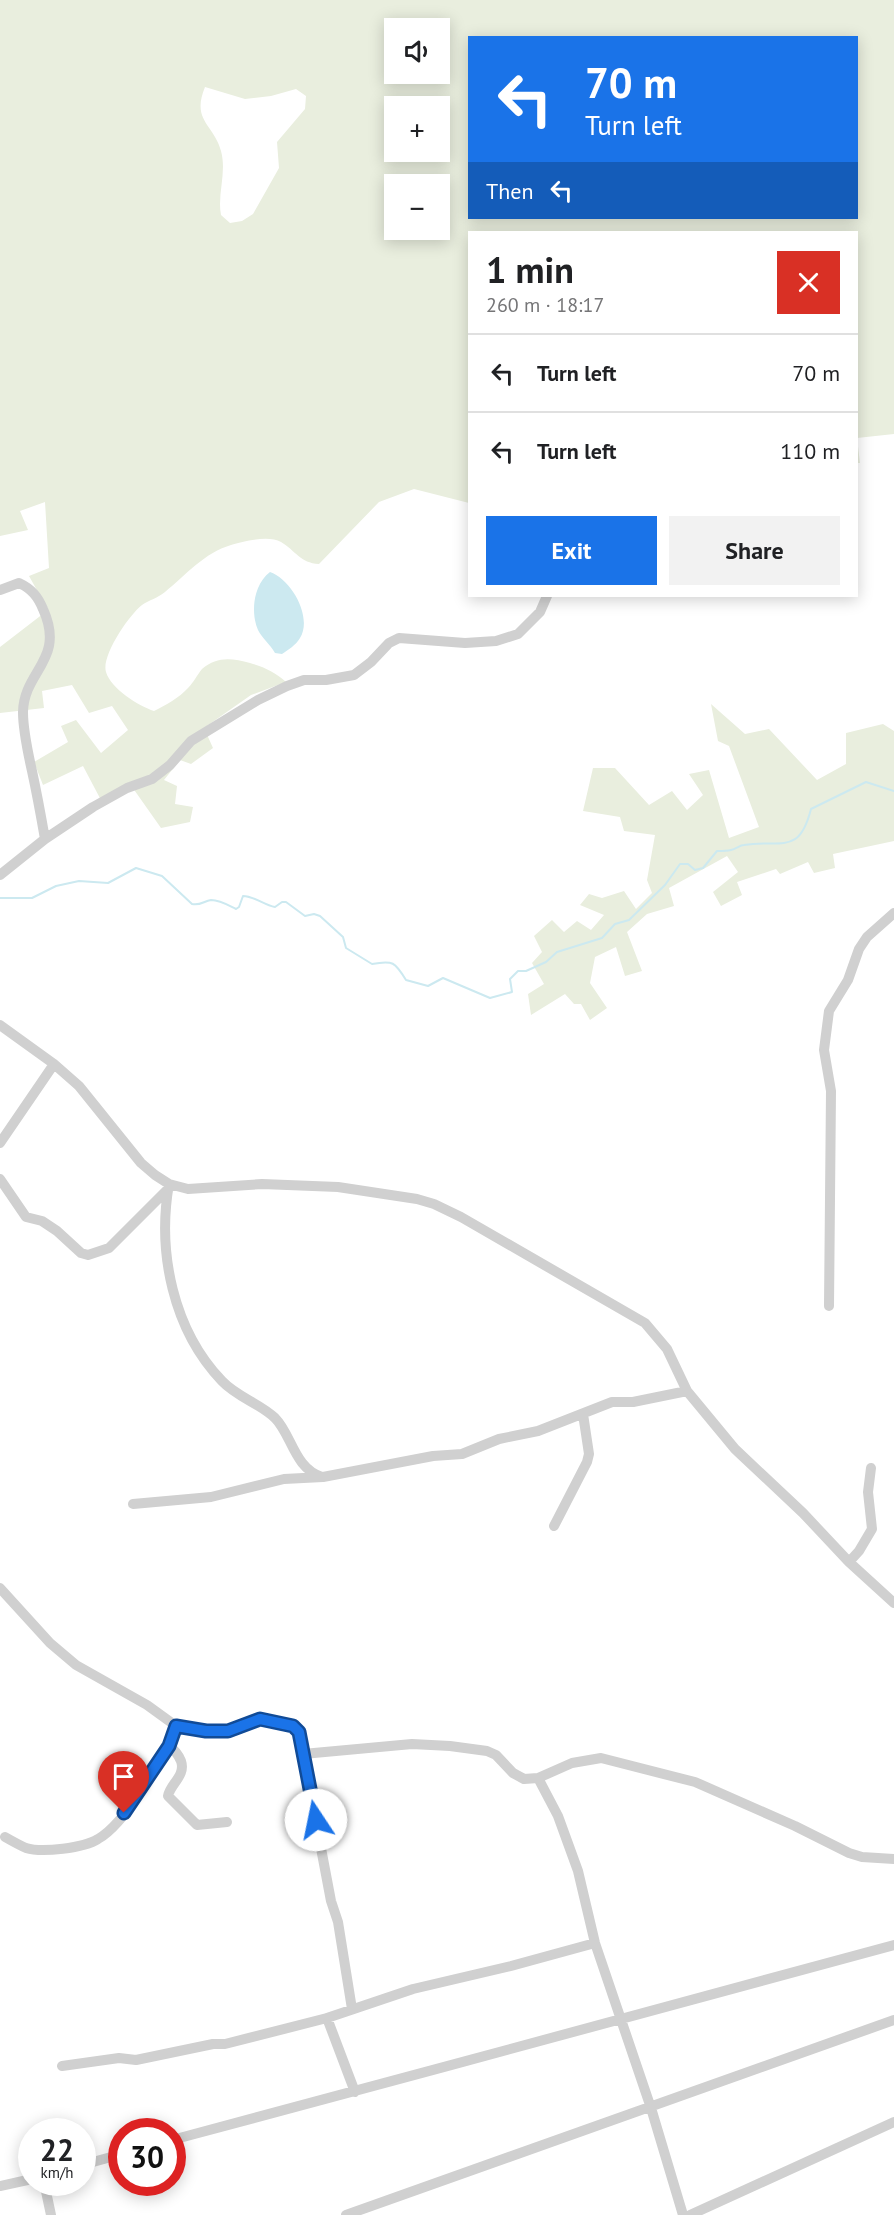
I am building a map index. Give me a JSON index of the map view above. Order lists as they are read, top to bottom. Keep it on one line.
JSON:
{"page":{"map_buttons":["+","−"],"turn":["70 m","Turn left"],"then":"Then","heading":["1 min","260 m · 18:17"],"list":[{"name":"Turn left","value":"70 m"},{"name":"Turn left","value":"110 m"}],"buttons":["Exit","Share"],"speed":"22 km/h","limit":"30"}}
